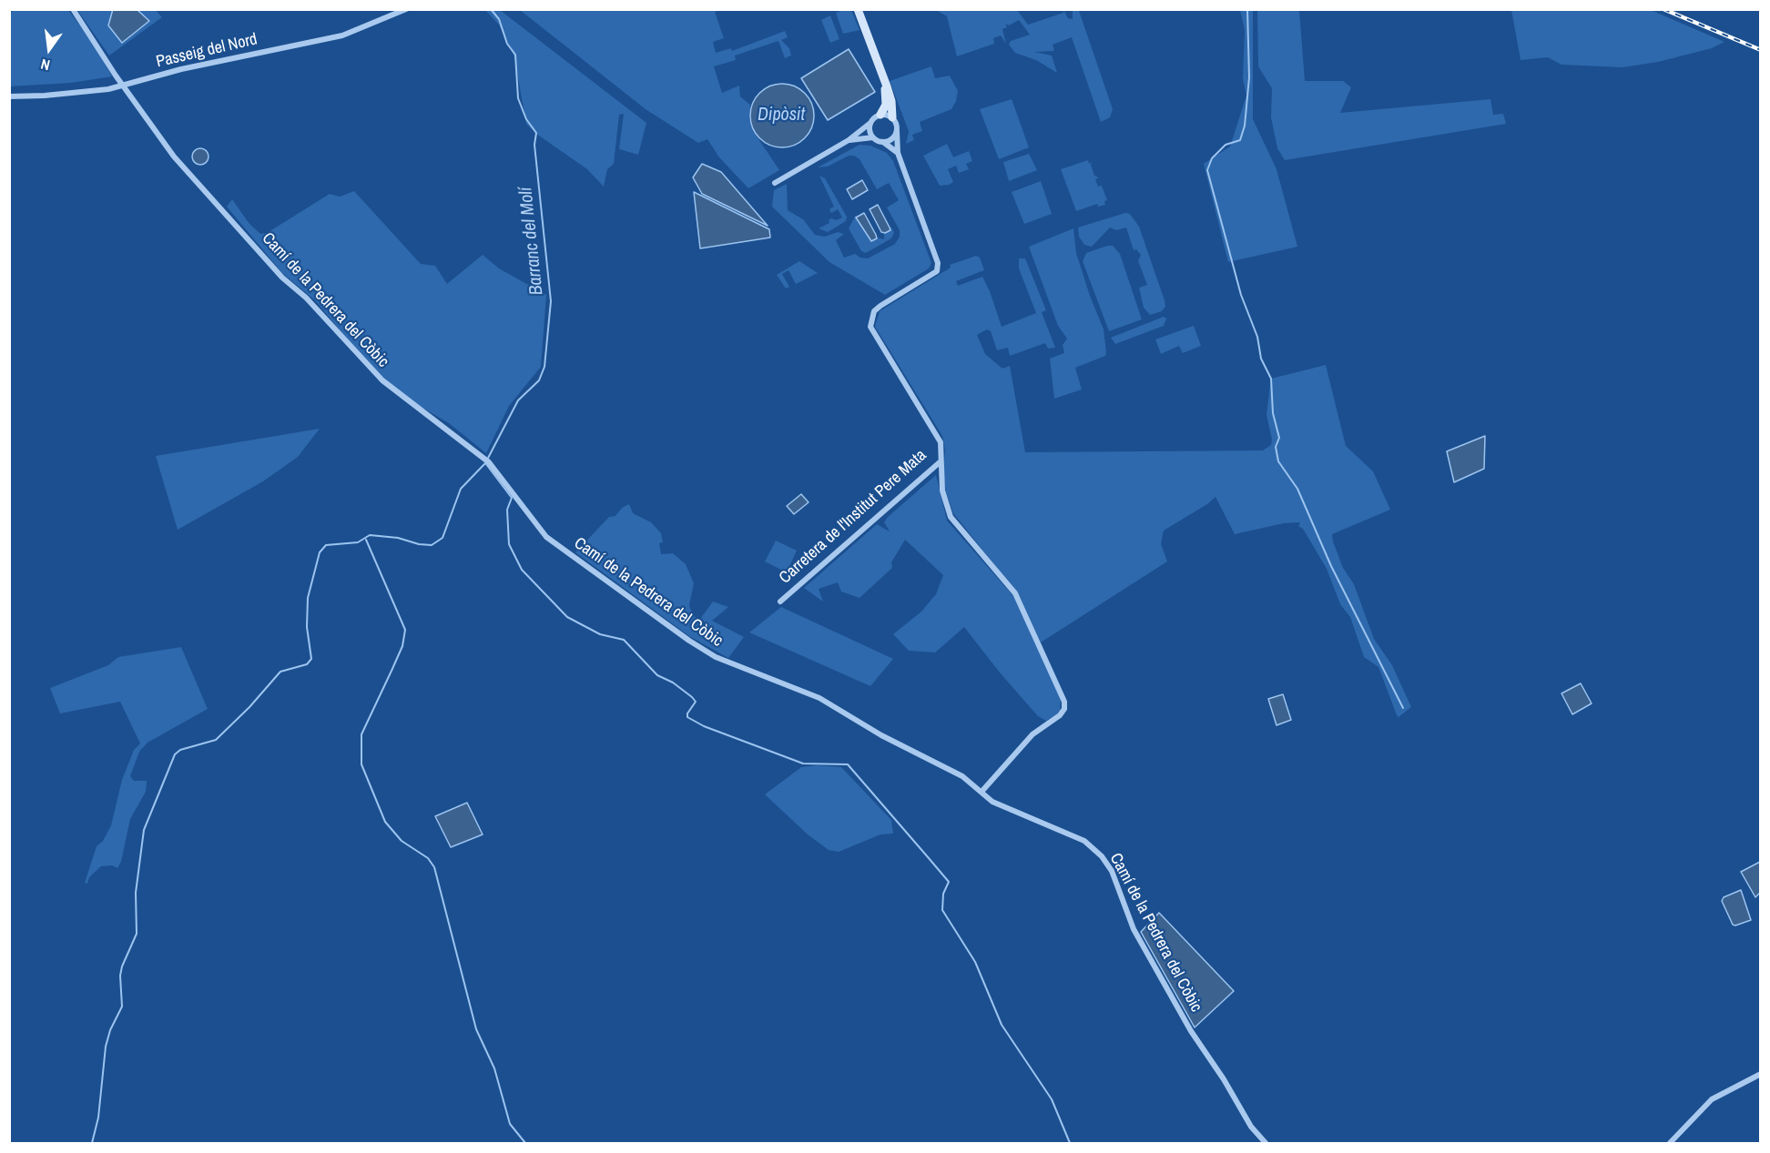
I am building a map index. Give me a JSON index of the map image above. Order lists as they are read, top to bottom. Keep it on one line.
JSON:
{"streets":{"street":["Passeig del Nord","Camí de la Pedrera del Còbic","Carretera de l'Institut Pere Mata"]},"crossings":[["Passeig del Nord","Camí de la Pedrera del Còbic"]],"water":["Dipòsit","Barranc del Molí"],"north":"bottom"}
